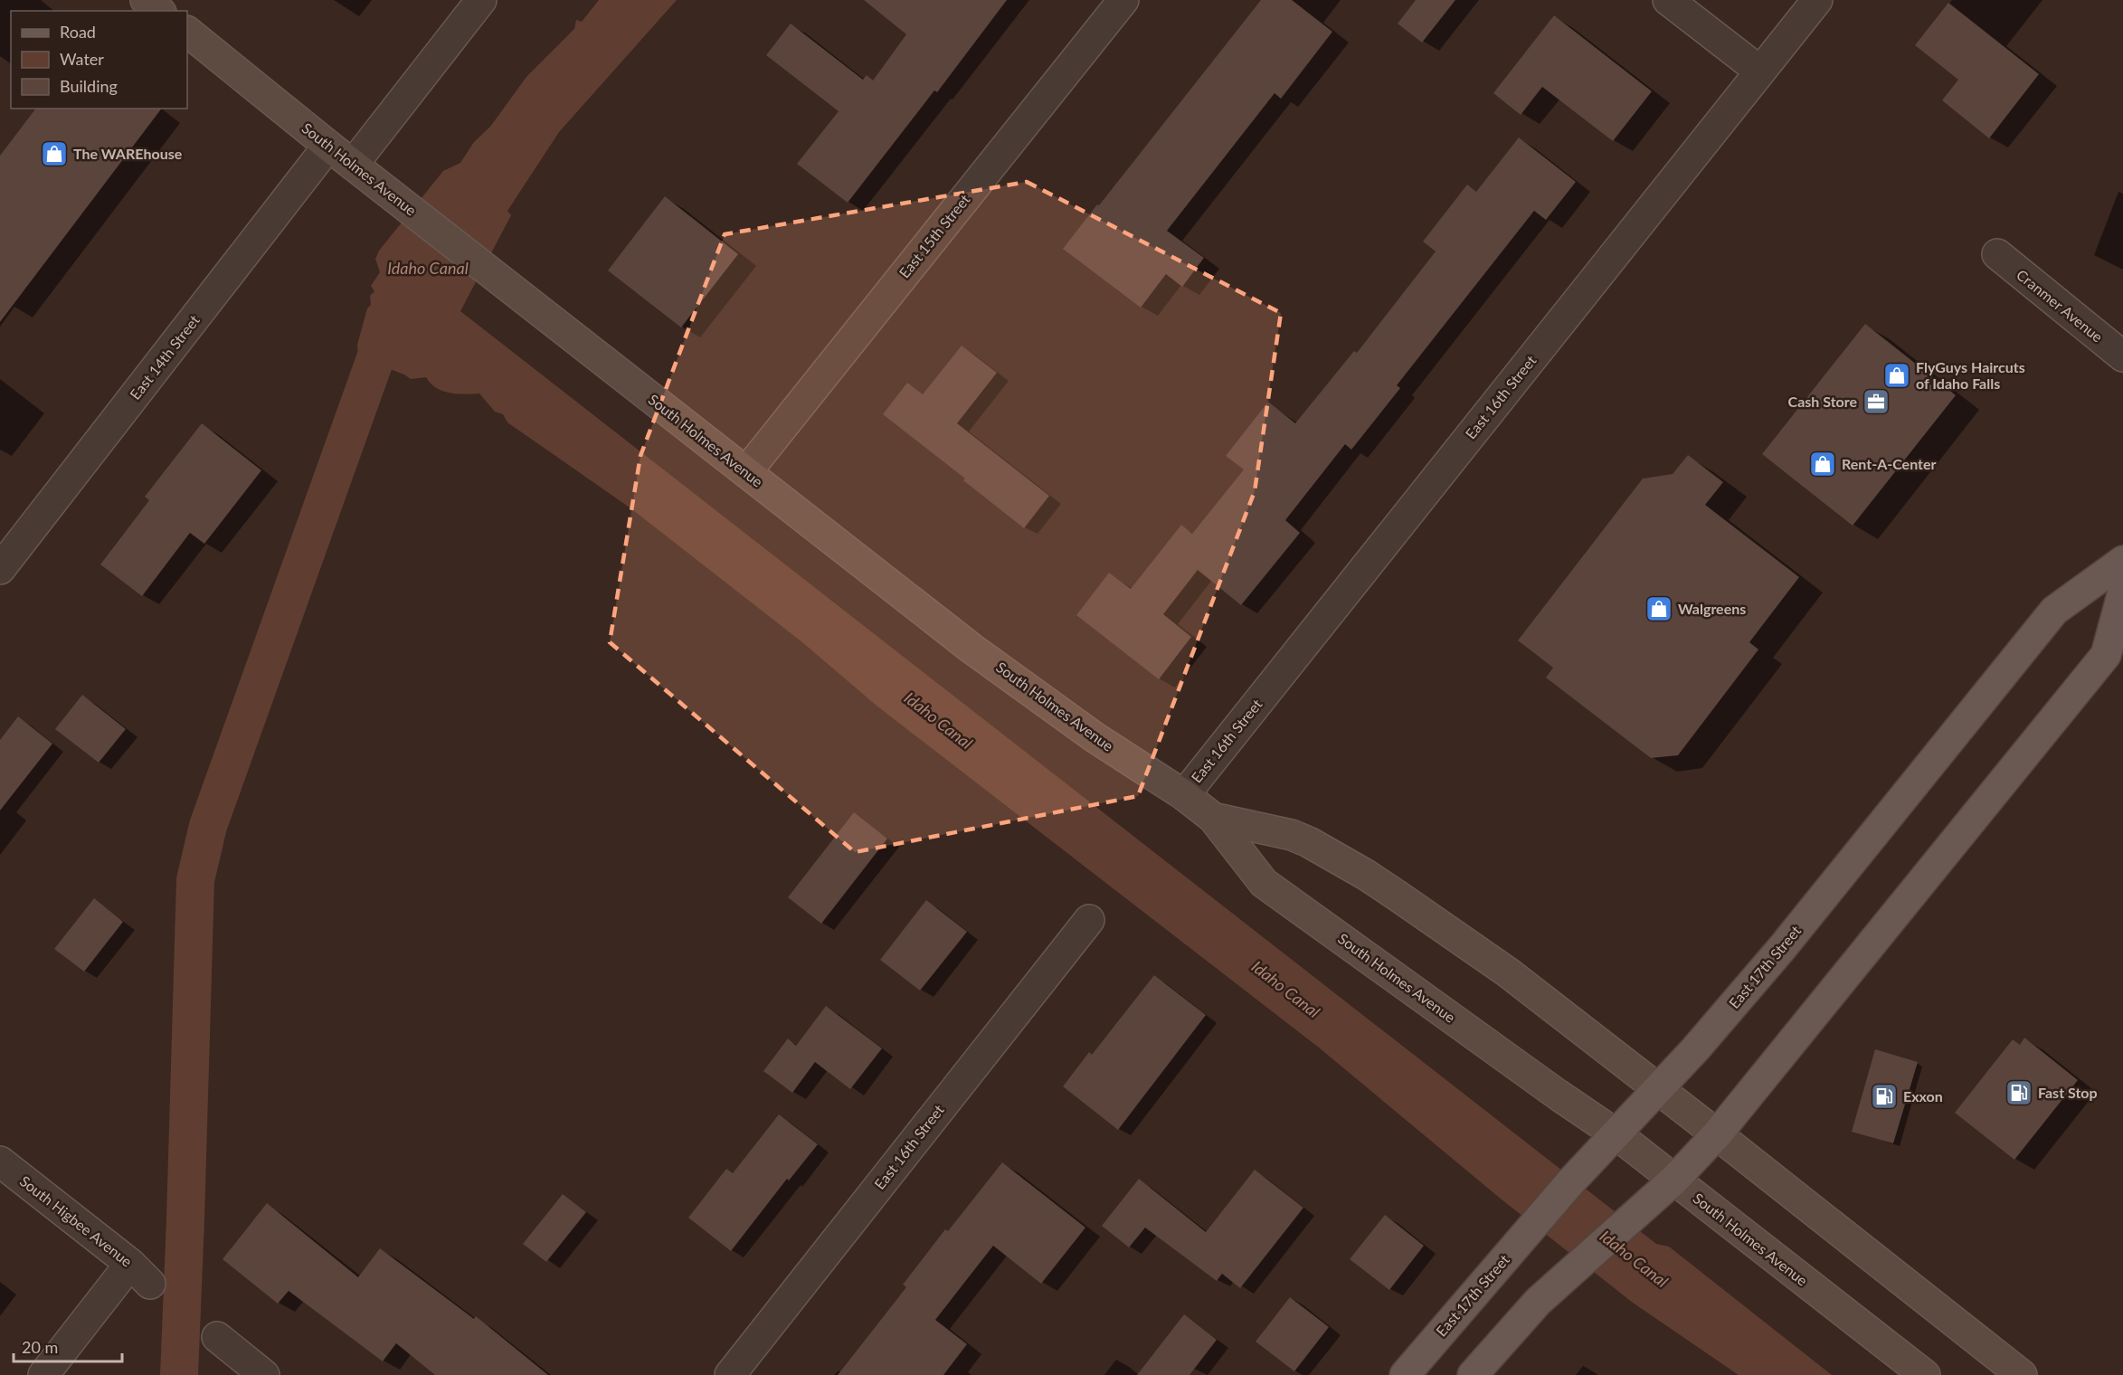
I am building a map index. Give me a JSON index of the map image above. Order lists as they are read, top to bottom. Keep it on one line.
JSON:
{"streets":{"main road":["South Holmes Avenue","East 17th Street"],"street":["East 15th Street","Cranmer Avenue","East 14th Street","East 16th Street","South Higbee Avenue"]},"crossings":[["South Holmes Avenue","East 15th Street"],["South Holmes Avenue","East 14th Street"],["South Holmes Avenue","East 16th Street"],["South Holmes Avenue","East 17th Street"]],"water":["Idaho Canal"],"places":{"shop":["The WAREhouse","FlyGuys Haircuts of Idaho Falls","Rent-A-Center","Walgreens"],"office":["Cash Store"],"fuel station":["Fast Stop","Exxon"]},"legend":["Road","Water","Building"],"scale_bar":"20 m"}
